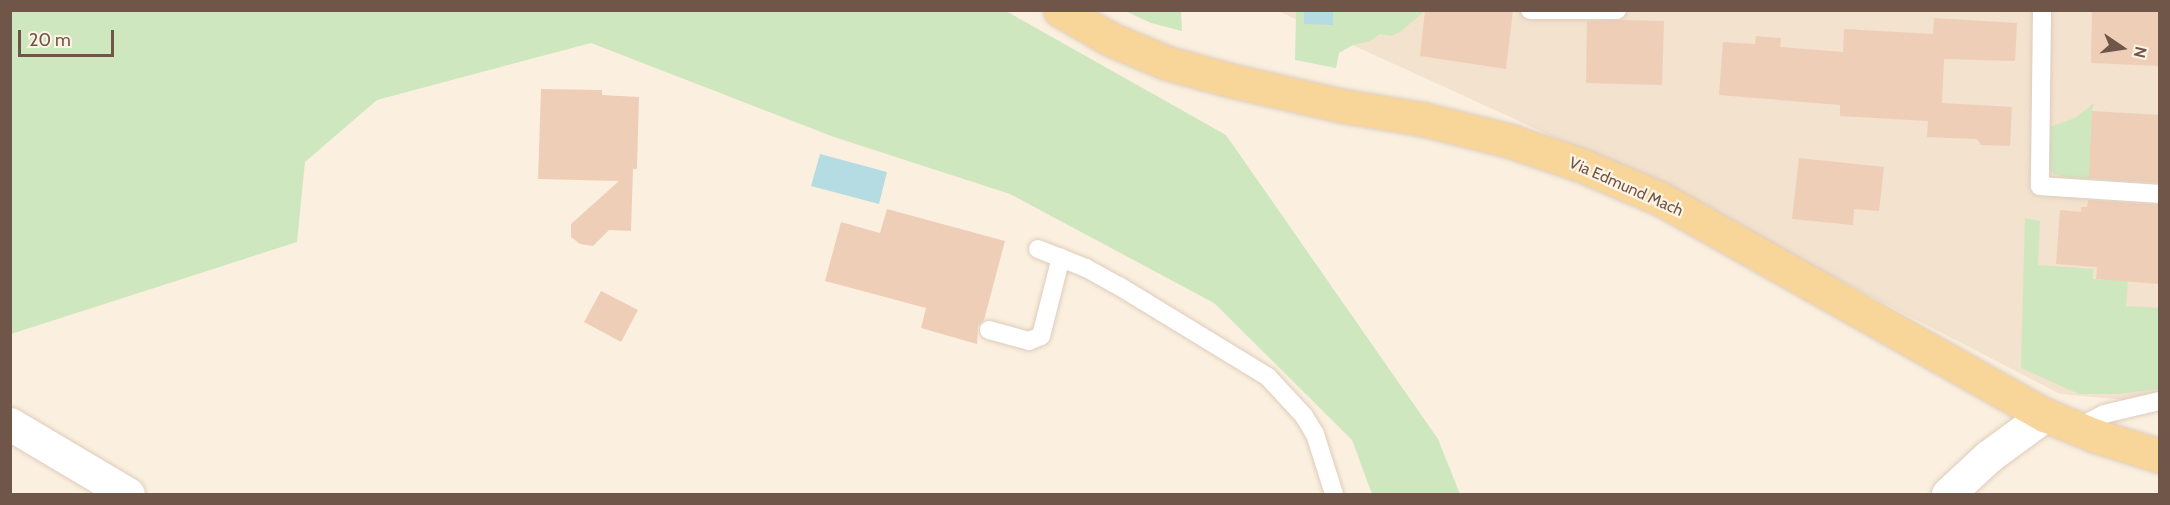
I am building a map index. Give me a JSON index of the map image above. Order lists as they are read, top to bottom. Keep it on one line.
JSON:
{"streets":{"main road":["Via Edmund Mach"]},"scale_bar":"20 m","north":"right"}
